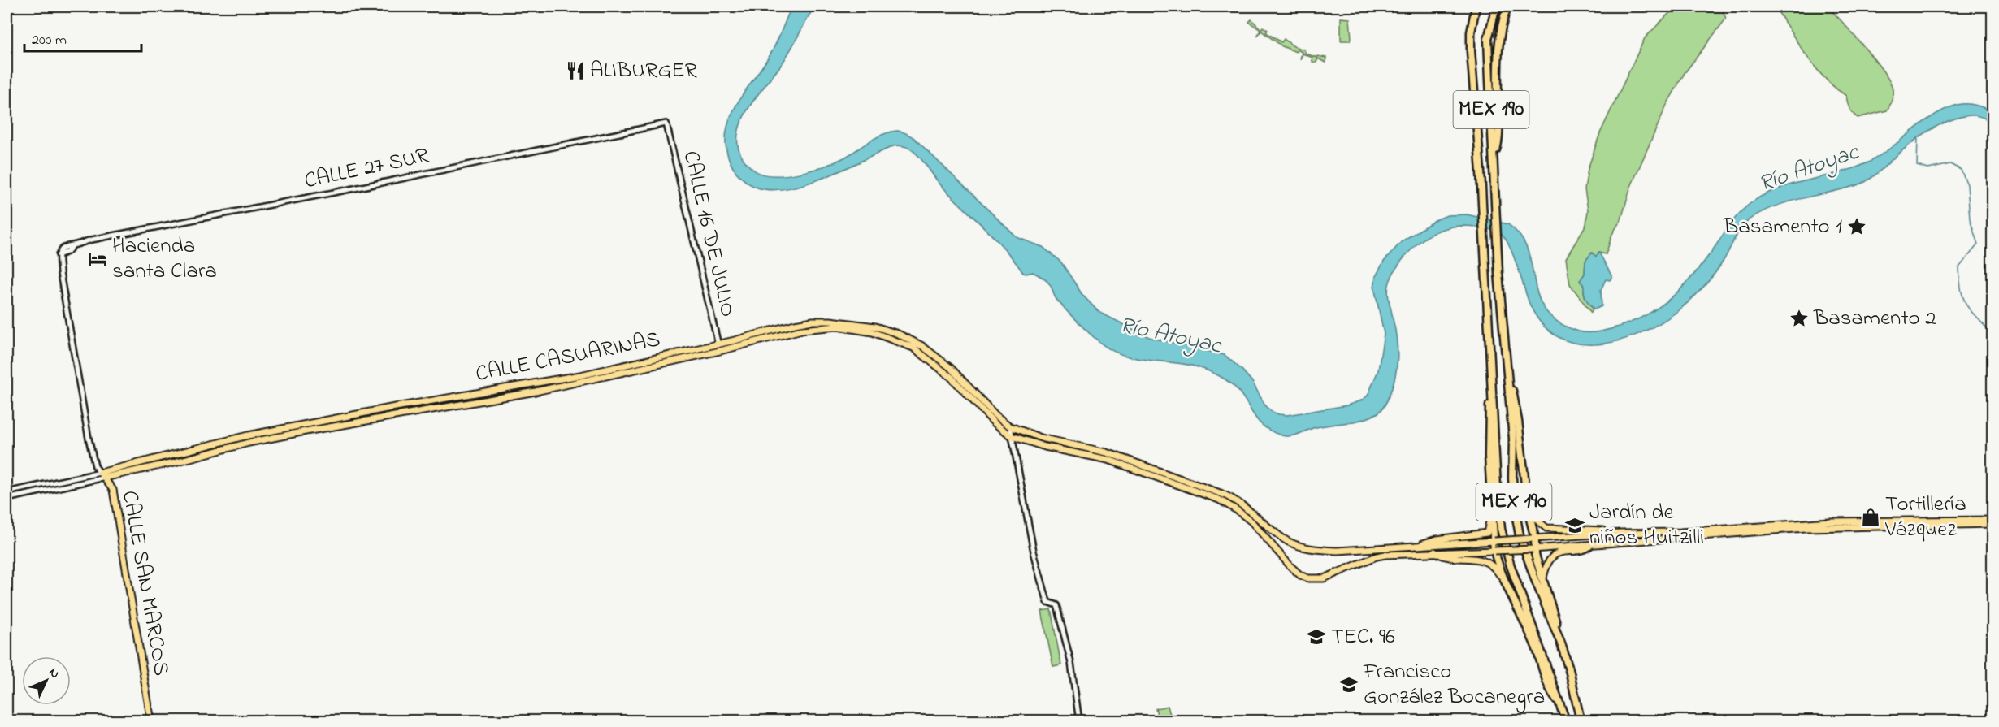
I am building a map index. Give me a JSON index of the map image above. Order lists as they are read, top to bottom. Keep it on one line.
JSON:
{"streets":{"highway":["MEX 190"],"main road":["CALLE CASUARINAS","CALLE SAN MARCOS"],"street":["CALLE 27 SUR","CALLE 16 DE JULIO"]},"crossings":[["CALLE 27 SUR","CALLE 16 DE JULIO"],["CALLE 27 SUR","CALLE SAN MARCOS"],["CALLE 16 DE JULIO","CALLE CASUARINAS"],["CALLE CASUARINAS","CALLE SAN MARCOS"]],"water":["Río Atoyac"],"places":{"restaurant":["ALIBURGER"],"place":["Basamento 1","Basamento 2"],"hotel":["Hacienda santa Clara"],"shop":["Tortillería Vázquez"],"school or university":["Jardín de niños Huitzilli","TEC. 96","Francisco González Bocanegra"]},"scale_bar":"200 m","north":"top right"}
